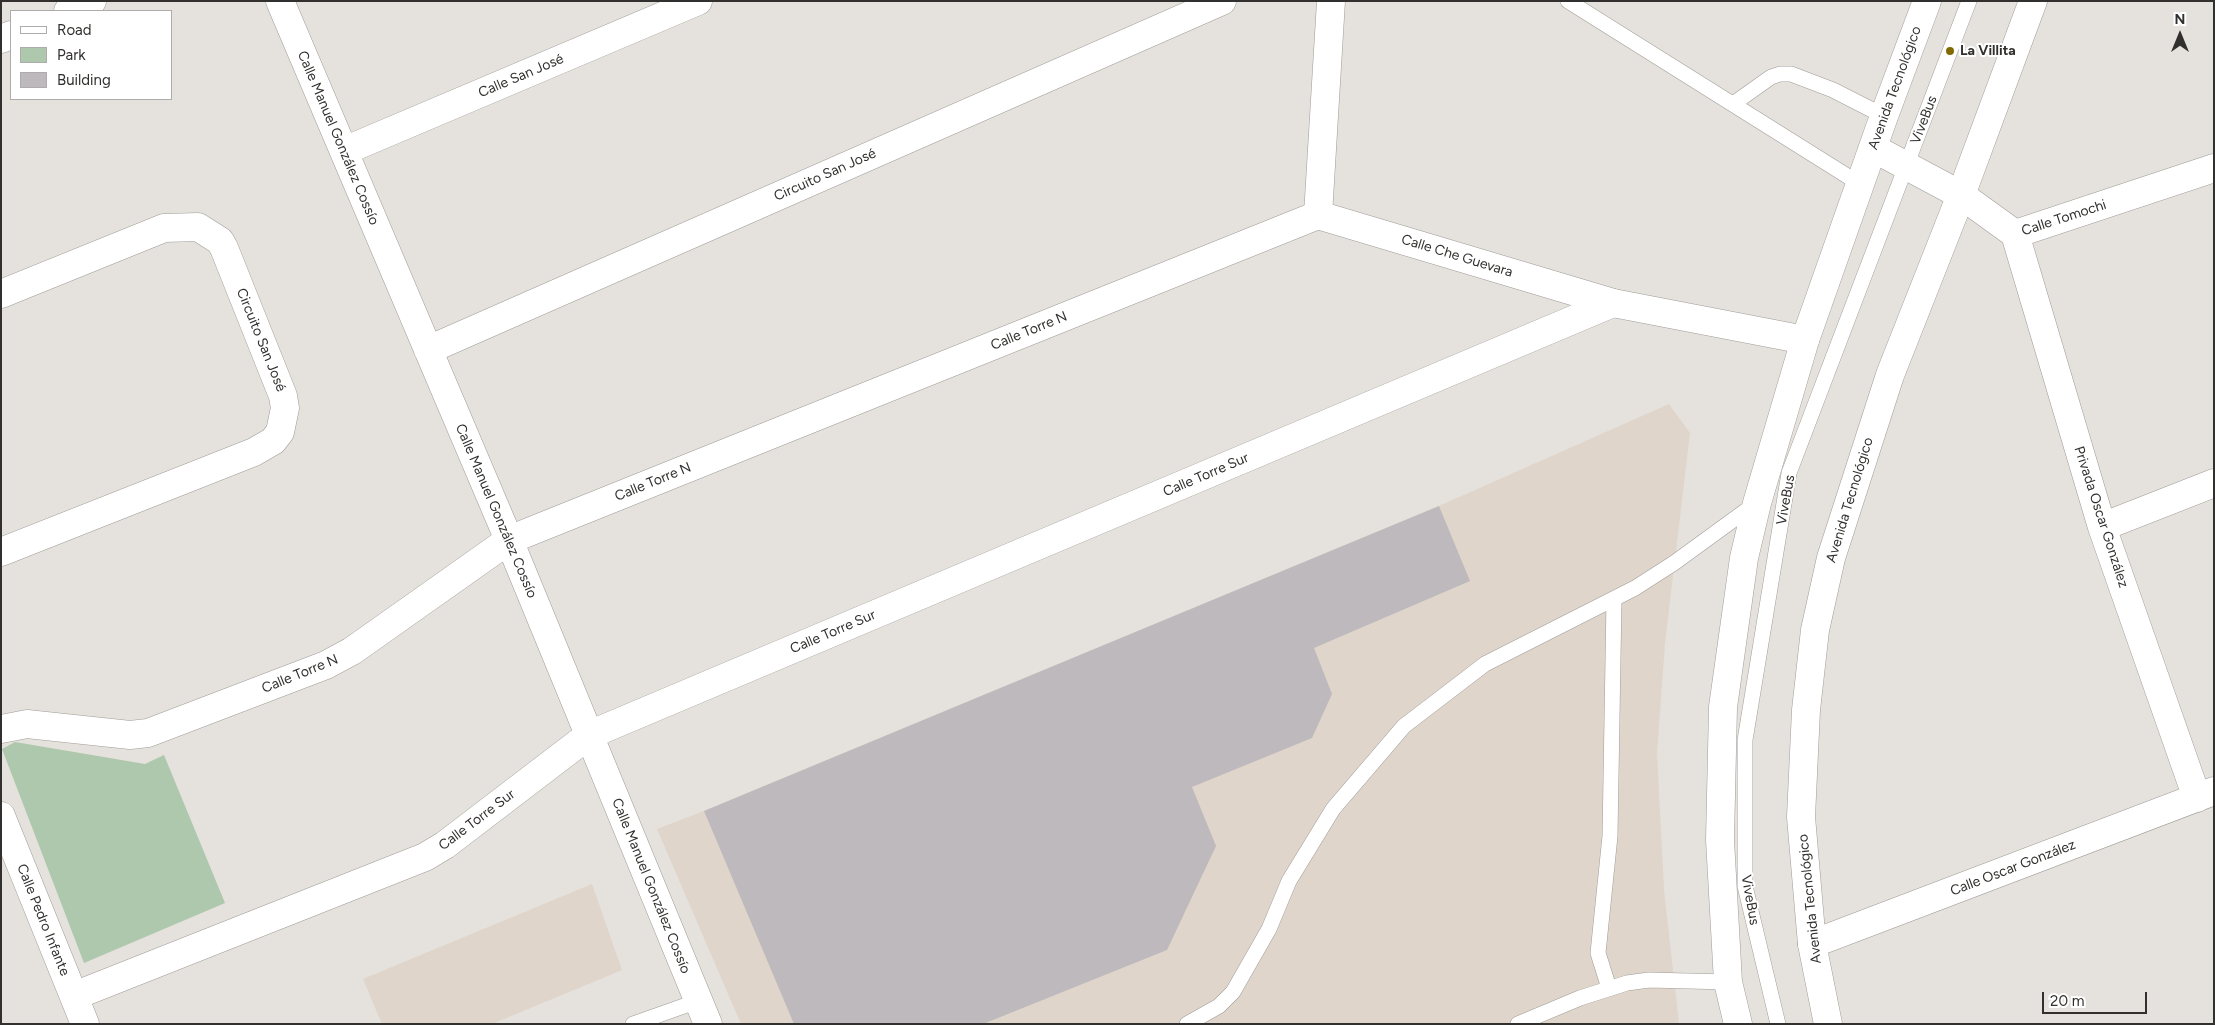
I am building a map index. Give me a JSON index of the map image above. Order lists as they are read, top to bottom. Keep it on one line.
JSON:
{"streets":{"street":["Calle San José","Avenida Tecnológico","Calle Manuel González Cossío","Circuito San José","Calle Tomochi","Calle Che Guevara","Calle Torre N","Calle Torre Sur","Privada Oscar González","Calle Oscar González","Calle Pedro Infante"],"lane":["ViveBus"]},"crossings":[["Calle San José","Calle Manuel González Cossío"],["Avenida Tecnológico","Calle Tomochi"],["Avenida Tecnológico","Calle Che Guevara"],["Avenida Tecnológico","Calle Oscar González"],["ViveBus","Calle Tomochi"],["Calle Manuel González Cossío","Circuito San José"],["Calle Manuel González Cossío","Calle Torre N"],["Calle Manuel González Cossío","Calle Torre Sur"],["Calle Tomochi","Privada Oscar González"],["Calle Che Guevara","Calle Torre N"],["Calle Che Guevara","Calle Torre Sur"],["Calle Torre Sur","Calle Pedro Infante"],["Privada Oscar González","Calle Oscar González"]],"places":["La Villita"],"legend":["Road","Park","Building"],"scale_bar":"20 m","north":"top"}
